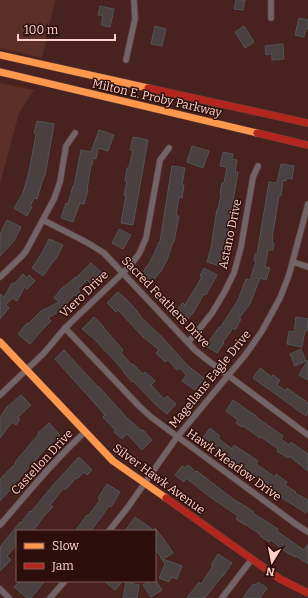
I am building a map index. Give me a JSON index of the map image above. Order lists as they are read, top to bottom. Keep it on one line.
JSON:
{"streets":{"main road":["Milton E. Proby Parkway","Silver Hawk Avenue"],"street":["Astano Drive","Viero Drive","Sacred Feathers Drive","Magellans Eagle Drive","Castellon Drive","Hawk Meadow Drive"]},"crossings":[["Astano Drive","Sacred Feathers Drive"],["Viero Drive","Sacred Feathers Drive"],["Viero Drive","Hawk Meadow Drive"],["Viero Drive","Silver Hawk Avenue"],["Sacred Feathers Drive","Magellans Eagle Drive"],["Magellans Eagle Drive","Hawk Meadow Drive"],["Magellans Eagle Drive","Silver Hawk Avenue"],["Castellon Drive","Silver Hawk Avenue"]],"legend":["Slow","Jam"],"scale_bar":"100 m","north":"bottom"}
